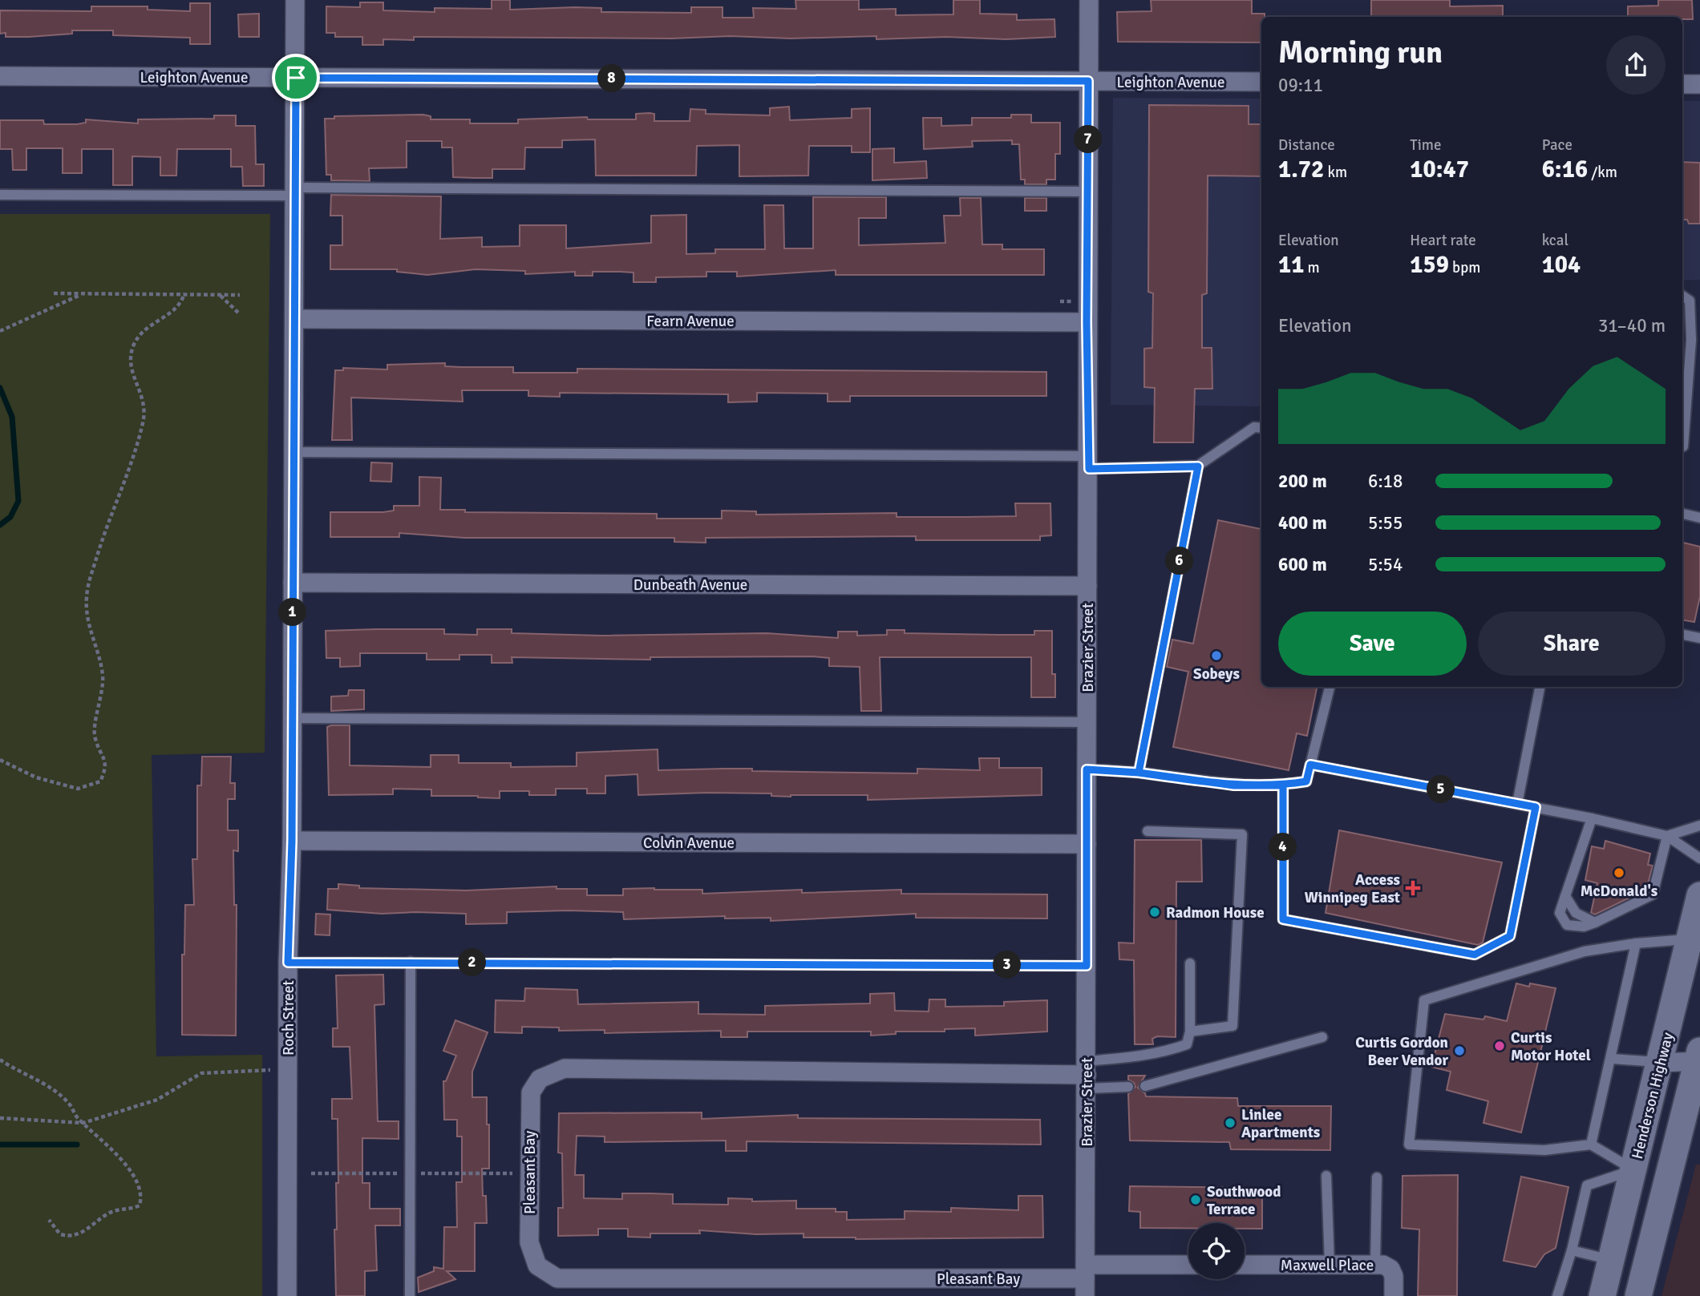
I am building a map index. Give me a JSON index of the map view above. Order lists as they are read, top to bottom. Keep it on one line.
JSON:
{"streets":{"main road":["Henderson Highway"],"street":["Leighton Avenue","Fearn Avenue","Dunbeath Avenue","Brazier Street","Colvin Avenue","Roch Street","Pleasant Bay","Maxwell Place"]},"crossings":[["Leighton Avenue","Brazier Street"],["Leighton Avenue","Roch Street"],["Fearn Avenue","Brazier Street"],["Fearn Avenue","Roch Street"],["Dunbeath Avenue","Brazier Street"],["Dunbeath Avenue","Roch Street"],["Brazier Street","Colvin Avenue"],["Brazier Street","Pleasant Bay"],["Colvin Avenue","Roch Street"]],"places":{"other":["Sobeys","McDonald's","Radmon House","Curtis Motor Hotel","Curtis Gordon Beer Vendor","Linlee Apartments","Southwood Terrace"],"health":["Access Winnipeg East"]},"page":{"heading":["Morning run","09:11"],"pins":["8","7","6","1","5","4","2","3"],"stats":[["Distance","1.72 km"],["Time","10:47"],["Pace","6:16 /km"],["Elevation","11 m"],["Heart rate","159 bpm"],["kcal","104"]],"chart":["Elevation","31–40 m"],"list":[{"name":"200 m","note":"6:18"},{"name":"400 m","note":"5:55"},{"name":"600 m","note":"5:54"}],"buttons":["Save","Share"]}}
